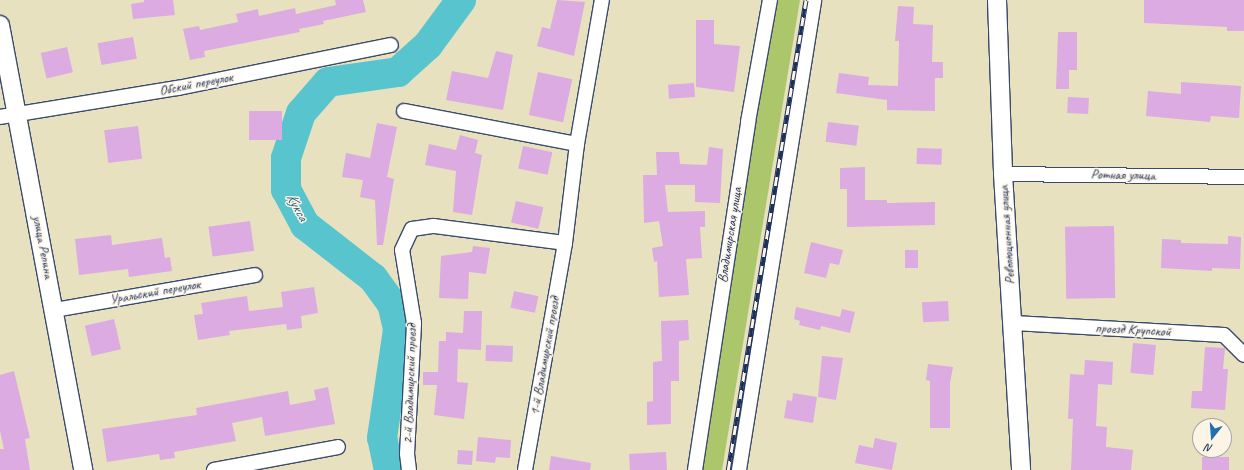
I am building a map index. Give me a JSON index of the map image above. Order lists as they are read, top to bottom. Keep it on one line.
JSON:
{"streets":{"street":["Обский переулок","Ротная улица","Владимирская улица","Революционная улица","улица Репина","Уральский переулок","проезд Крупской","1-й Владимирский проезд","2-й Владимирский проезд"]},"crossings":[["Обский переулок","улица Репина"],["Ротная улица","Революционная улица"],["Революционная улица","проезд Крупской"],["улица Репина","Уральский переулок"],["1-й Владимирский проезд","2-й Владимирский проезд"]],"water":["Кукса"],"north":"bottom"}
